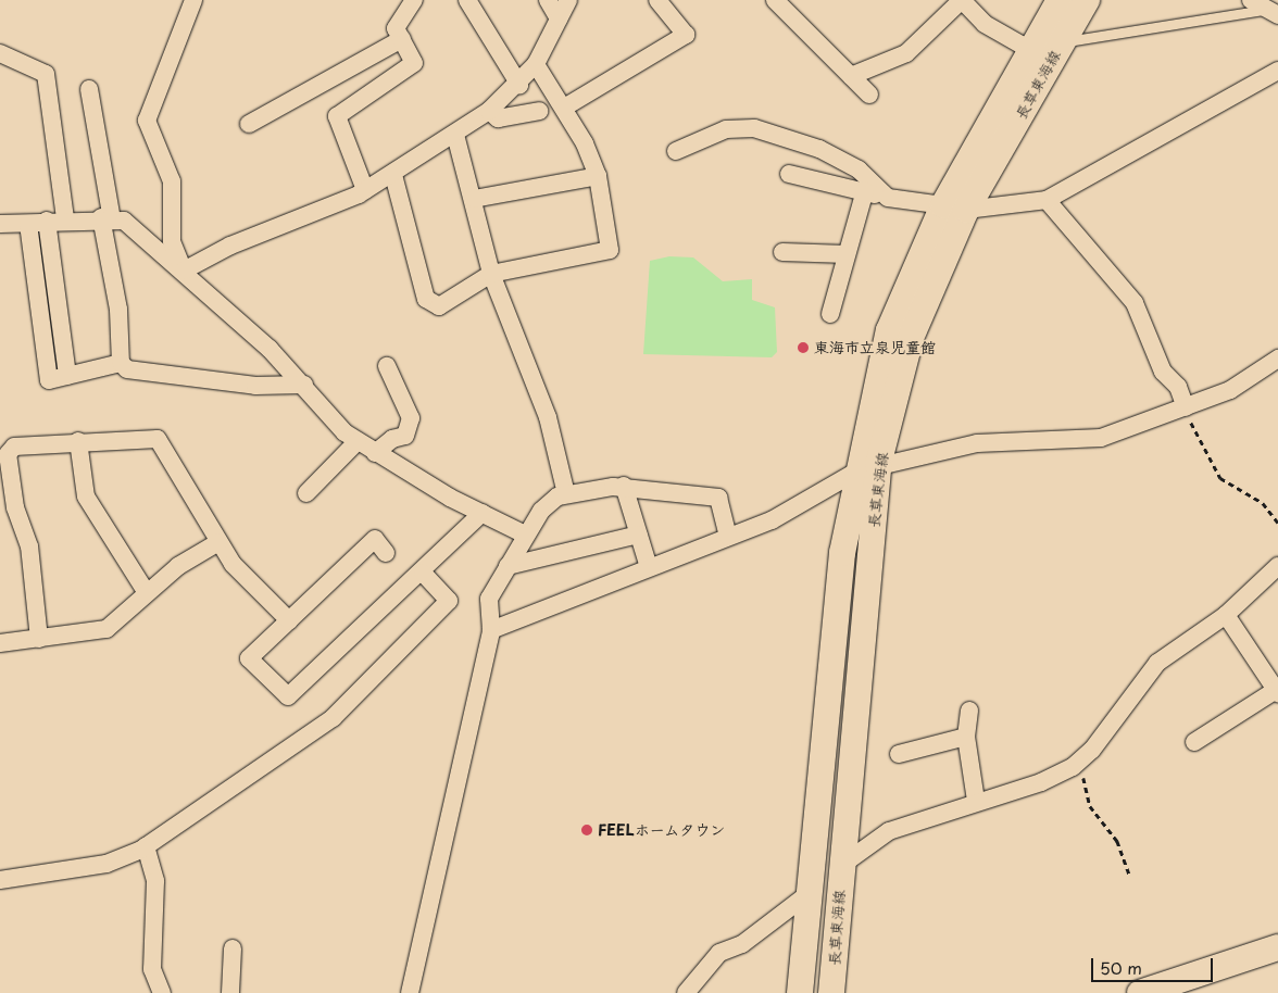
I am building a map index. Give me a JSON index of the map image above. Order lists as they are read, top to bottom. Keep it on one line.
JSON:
{"streets":{"main road":["長草東海線"]},"places":["東海市立泉児童館","FEELホームタウン"],"scale_bar":"50 m"}
